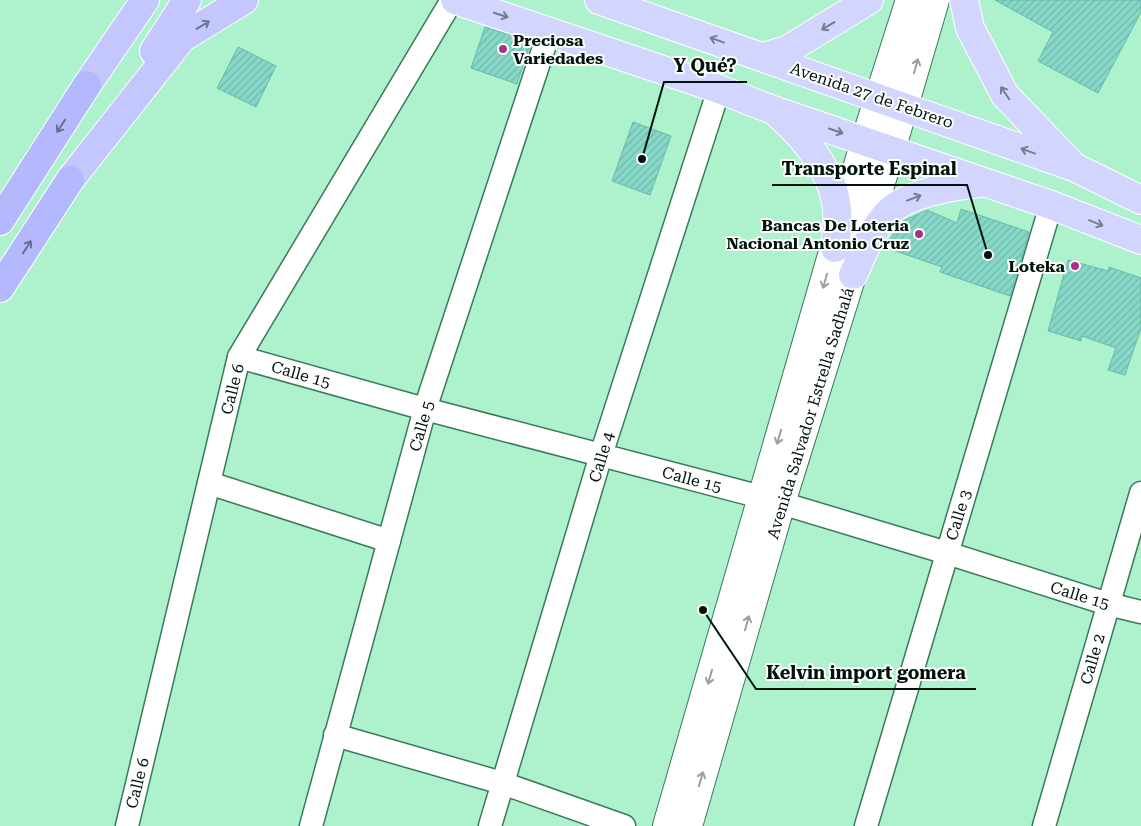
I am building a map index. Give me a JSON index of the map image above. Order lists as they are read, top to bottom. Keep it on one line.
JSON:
{"streets":{"main road":["Avenida 27 de Febrero","Avenida Salvador Estrella Sadhalá"],"street":["Calle 15","Calle 6","Calle 5","Calle 4","Calle 3","Calle 2"]},"crossings":[["Avenida 27 de Febrero","Avenida Salvador Estrella Sadhalá"],["Calle 15","Calle 6"],["Calle 15","Avenida Salvador Estrella Sadhalá"],["Calle 15","Calle 5"],["Calle 15","Calle 4"],["Calle 15","Calle 3"],["Calle 15","Calle 2"]],"places":["Preciosa Variedades","Y Qué?","Bancas De Loteria Nacional Antonio Cruz","Transporte Espinal","Loteka","Kelvin import gomera"]}
